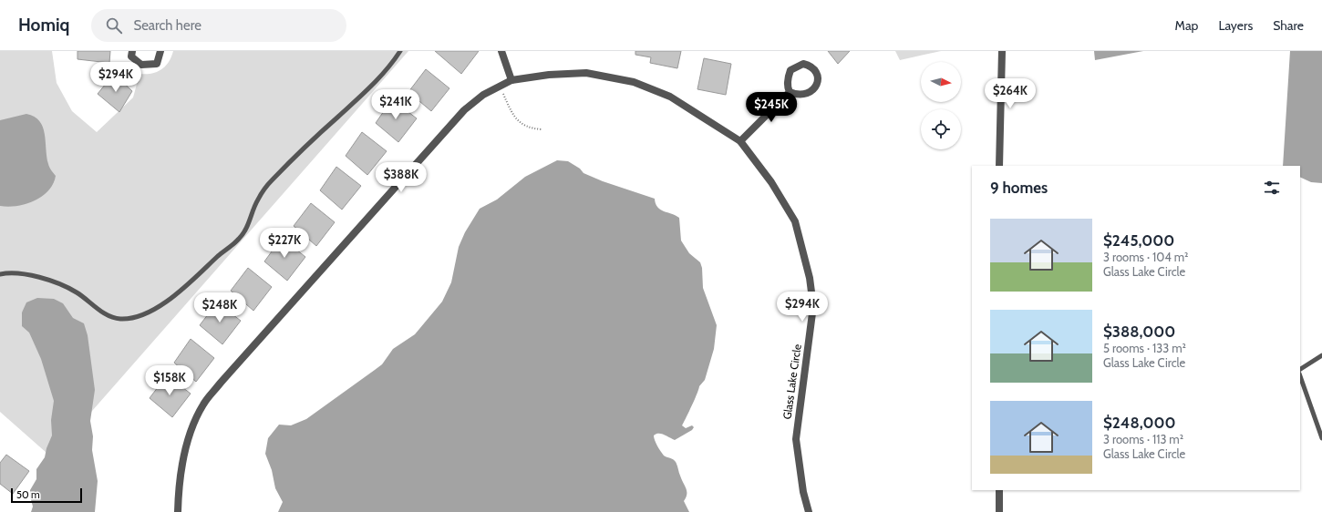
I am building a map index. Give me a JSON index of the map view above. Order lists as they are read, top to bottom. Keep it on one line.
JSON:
{"streets":{"street":["Glass Lake Circle"]},"scale_bar":"50 m","north":"right","page":{"header":"Homiq","search":"Search here","nav":["Map","Layers","Share"],"price":["$294K","$264K","$241K","$245K","$388K","$227K","$294K","$248K","$158K"],"heading":"9 homes","list":[{"name":"$245,000","note":"3 rooms · 104 m² · Glass Lake Circle"},{"name":"$388,000","note":"5 rooms · 133 m² · Glass Lake Circle"},{"name":"$248,000","note":"3 rooms · 113 m² · Glass Lake Circle"}],"scale":"50 m"}}
